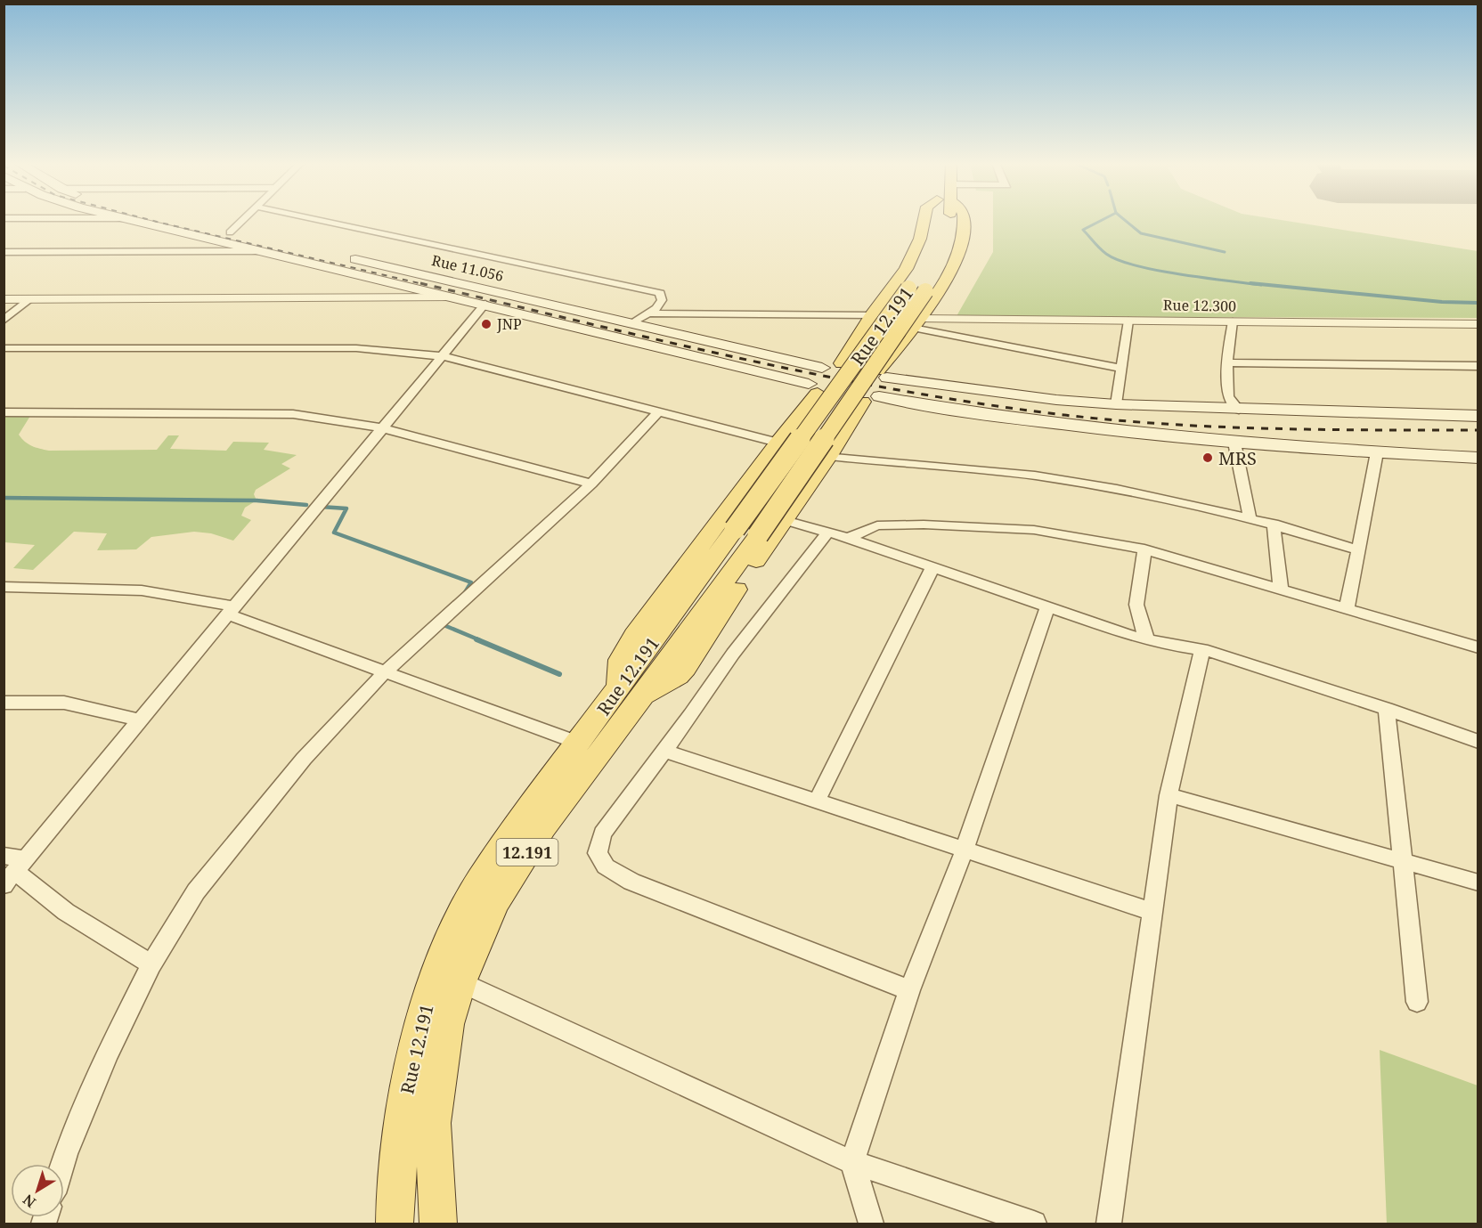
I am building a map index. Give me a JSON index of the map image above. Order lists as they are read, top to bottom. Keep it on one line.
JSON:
{"streets":{"main road":["Rue 11.056","Rue 12.191","12.191"],"street":["Rue 12.300"]},"places":["JNP","MRS"],"north":"bottom left"}
